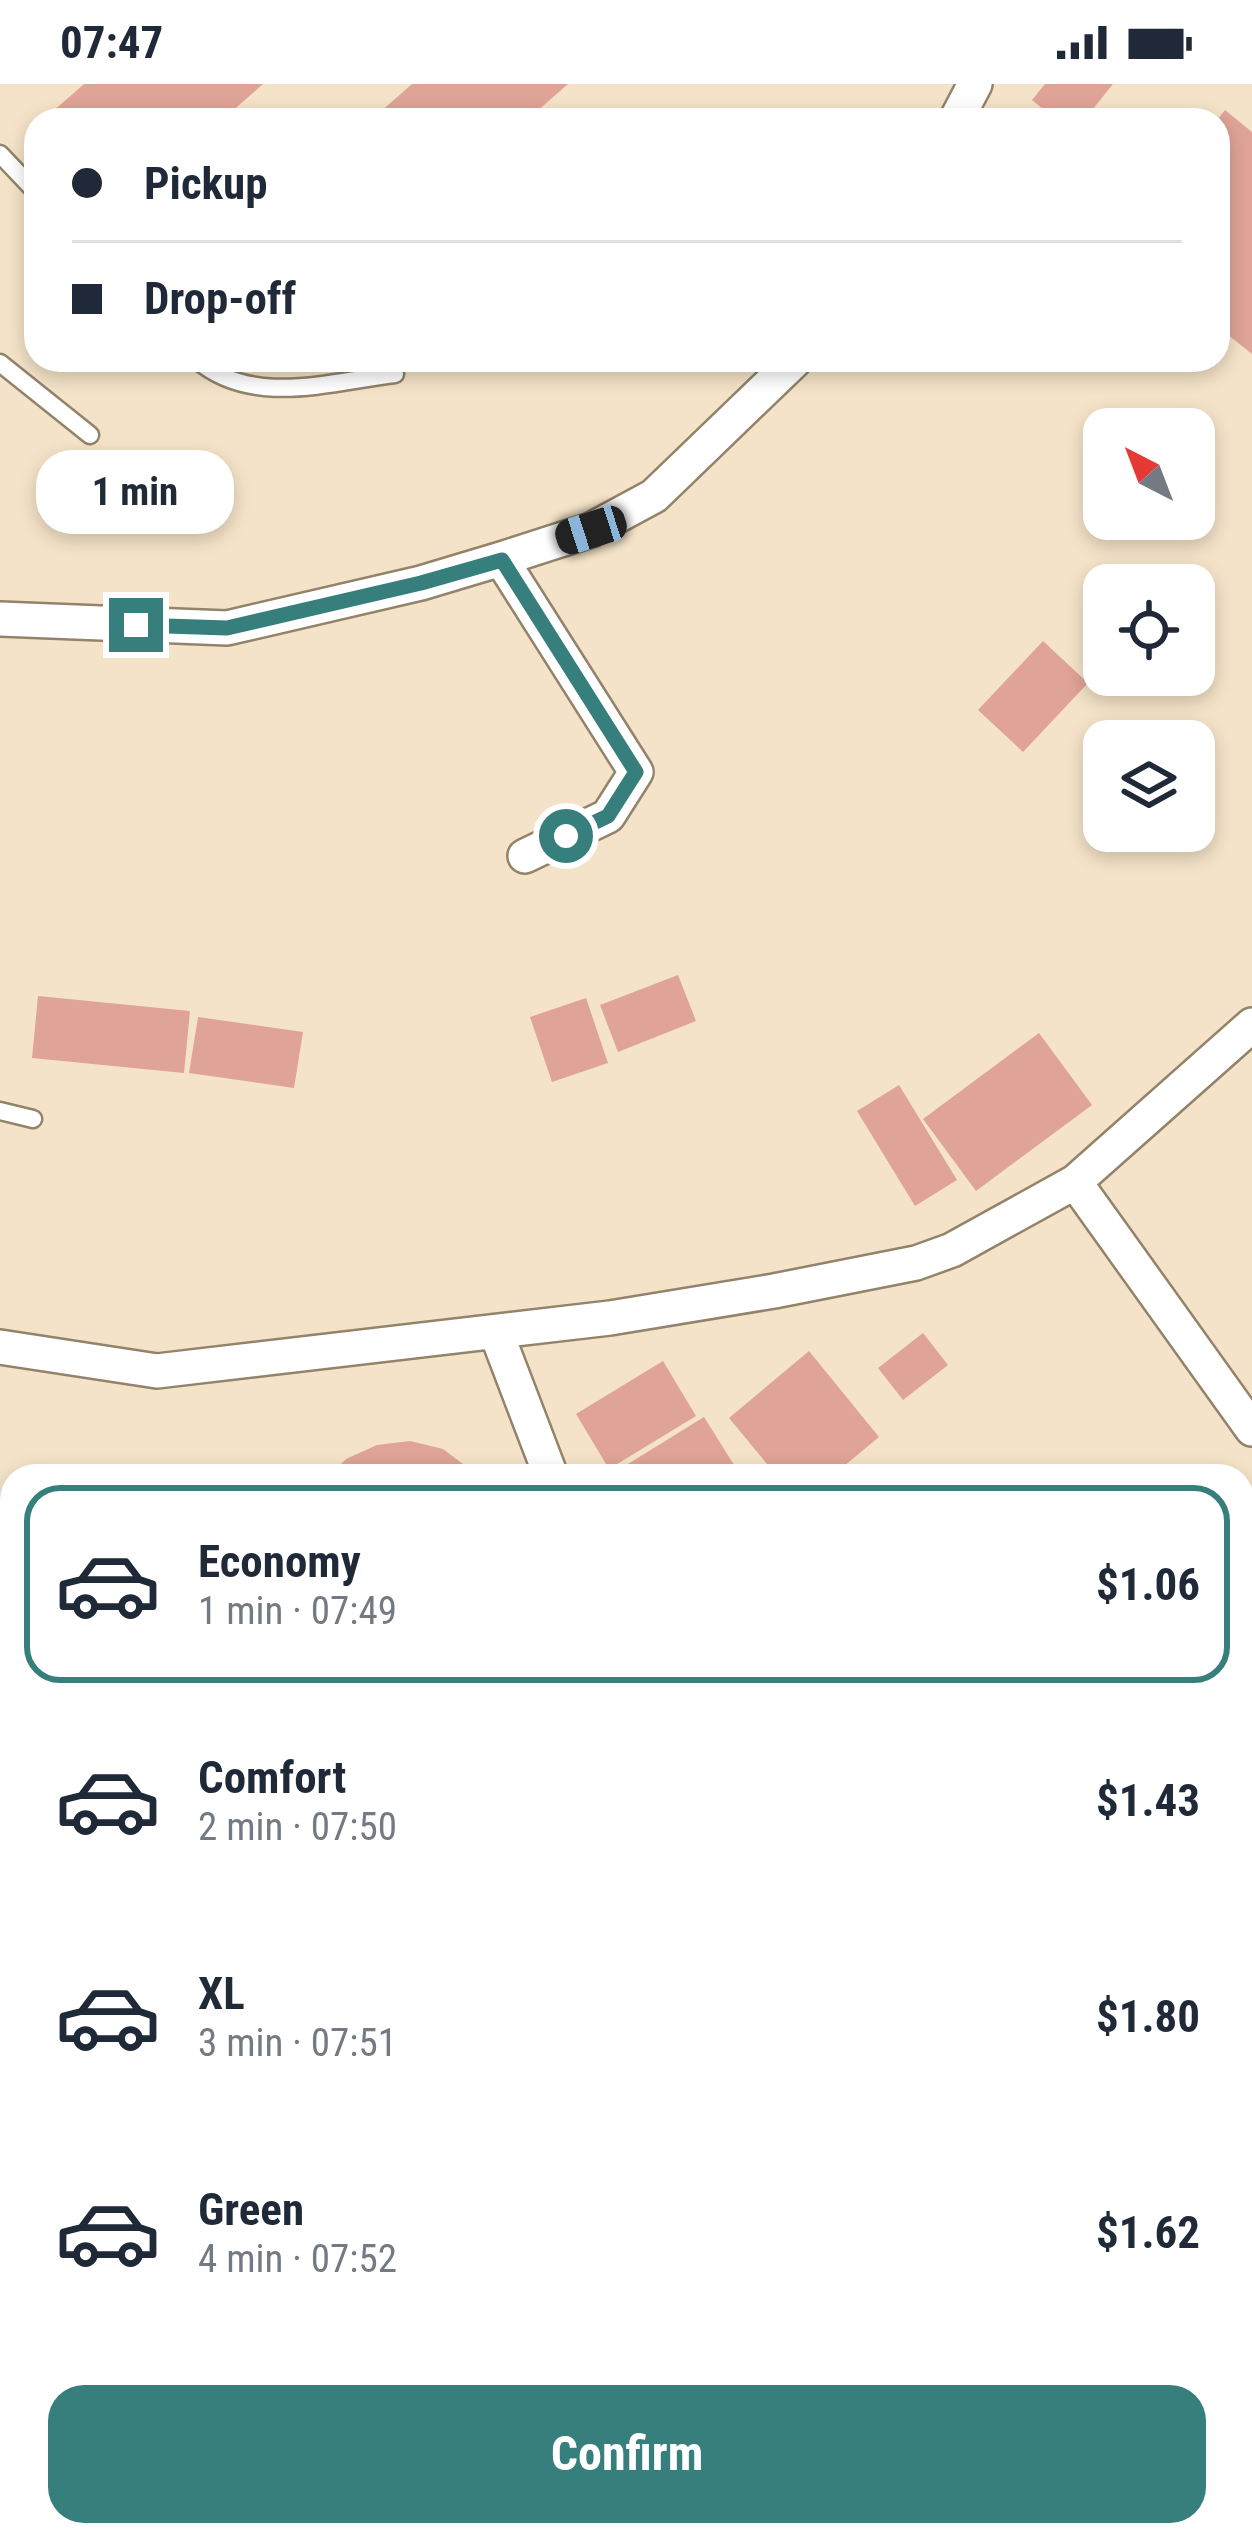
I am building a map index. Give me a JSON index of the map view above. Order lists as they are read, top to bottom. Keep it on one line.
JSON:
{"north":"top left","page":{"status":"07:47","banner":["Pickup","Drop-off"],"bubble":"1 min","list":[{"name":"Economy","note":"1 min · 07:49","value":"$1.06"},{"name":"Comfort","note":"2 min · 07:50","value":"$1.43"},{"name":"XL","note":"3 min · 07:51","value":"$1.80"},{"name":"Green","note":"4 min · 07:52","value":"$1.62"}],"buttons":"Confirm"}}
